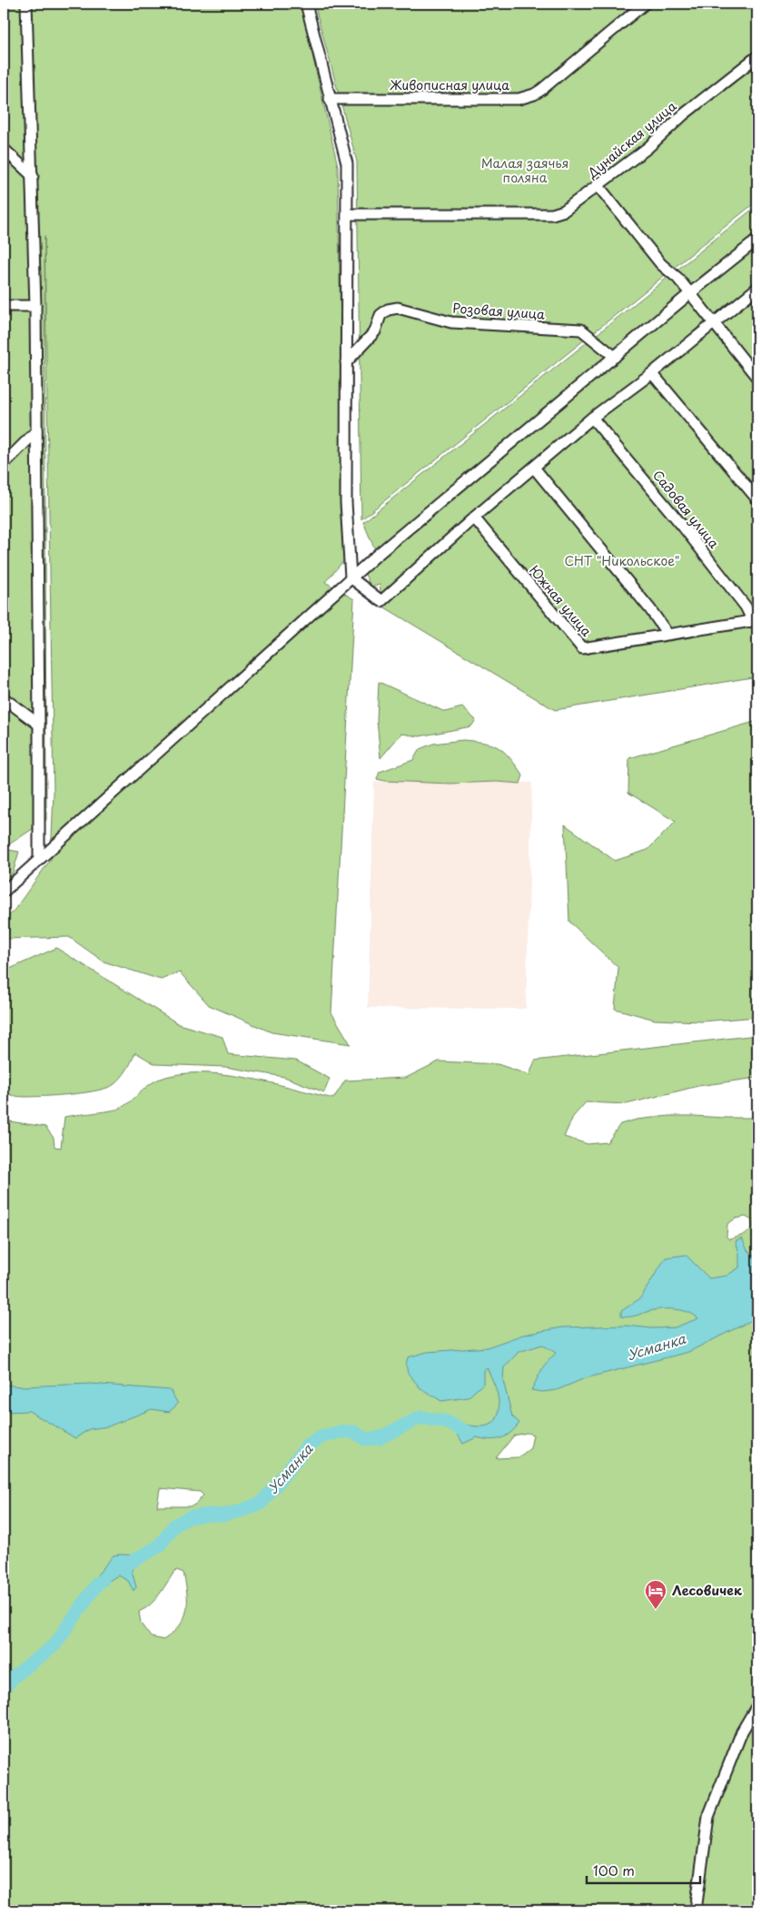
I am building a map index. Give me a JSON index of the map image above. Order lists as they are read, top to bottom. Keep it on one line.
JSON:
{"streets":{"street":["Живописная улица","Дунайская улица","Розовая улица","Садовая улица","Южная улица"]},"crossings":[["Садовая улица","Южная улица"]],"water":["Усманка"],"parks":["Малая заячья поляна","СНТ \"Никольское\""],"places":{"hotel":["Лесовичек"]},"scale_bar":"100 m"}
